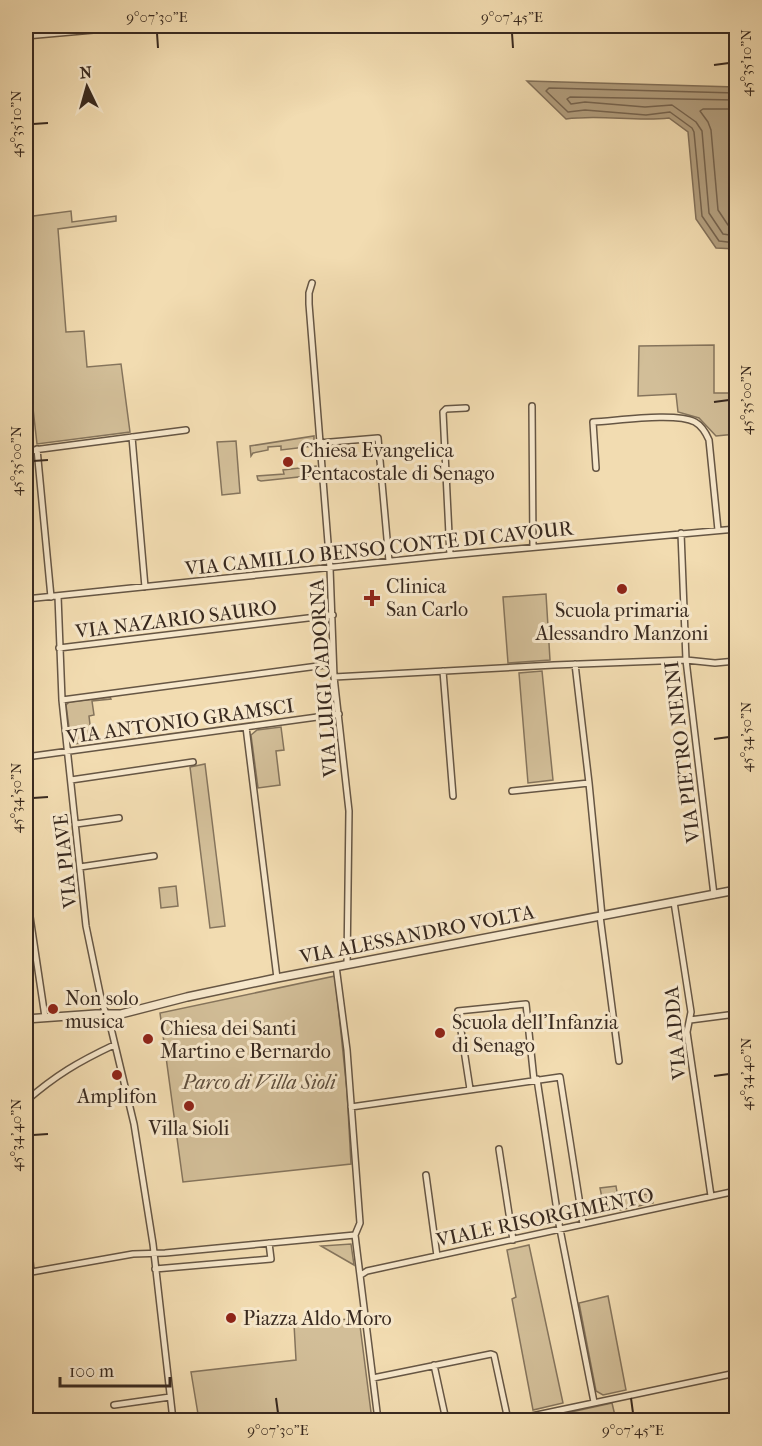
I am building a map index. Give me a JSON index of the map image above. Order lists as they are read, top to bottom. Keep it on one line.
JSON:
{"streets":{"street":["VIA CAMILLO BENSO CONTE DI CAVOUR","VIA NAZARIO SAURO","VIA LUIGI CADORNA","VIA ANTONIO GRAMSCI","VIA PIETRO NENNI","VIA PIAVE","VIA ALESSANDRO VOLTA","VIA ADDA","VIALE RISORGIMENTO"]},"crossings":[["VIA CAMILLO BENSO CONTE DI CAVOUR","VIA LUIGI CADORNA"],["VIA CAMILLO BENSO CONTE DI CAVOUR","VIA PIETRO NENNI"],["VIA CAMILLO BENSO CONTE DI CAVOUR","VIA PIAVE"],["VIA NAZARIO SAURO","VIA LUIGI CADORNA"],["VIA NAZARIO SAURO","VIA PIAVE"],["VIA LUIGI CADORNA","VIA ANTONIO GRAMSCI"],["VIA LUIGI CADORNA","VIA ALESSANDRO VOLTA"],["VIA ANTONIO GRAMSCI","VIA PIAVE"],["VIA PIETRO NENNI","VIA ALESSANDRO VOLTA"],["VIA PIAVE","VIA ALESSANDRO VOLTA"],["VIA ALESSANDRO VOLTA","VIA ADDA"],["VIA ADDA","VIALE RISORGIMENTO"]],"parks":["Parco di Villa Sioli"],"places":{"other":["Chiesa Evangelica Pentacostale di Senago","Scuola primaria Alessandro Manzoni","Non solo musica","Scuola dell'Infanzia di Senago","Chiesa dei Santi Martino e Bernardo","Amplifon","Villa Sioli","Piazza Aldo Moro"],"health":["Clinica San Carlo"]},"scale_bar":"100 m","north":"top","coordinates":["9°07'30\"E","9°07'45\"E","45°35'10\"N","45°35'00\"N","45°34'50\"N","45°34'40\"N"]}
